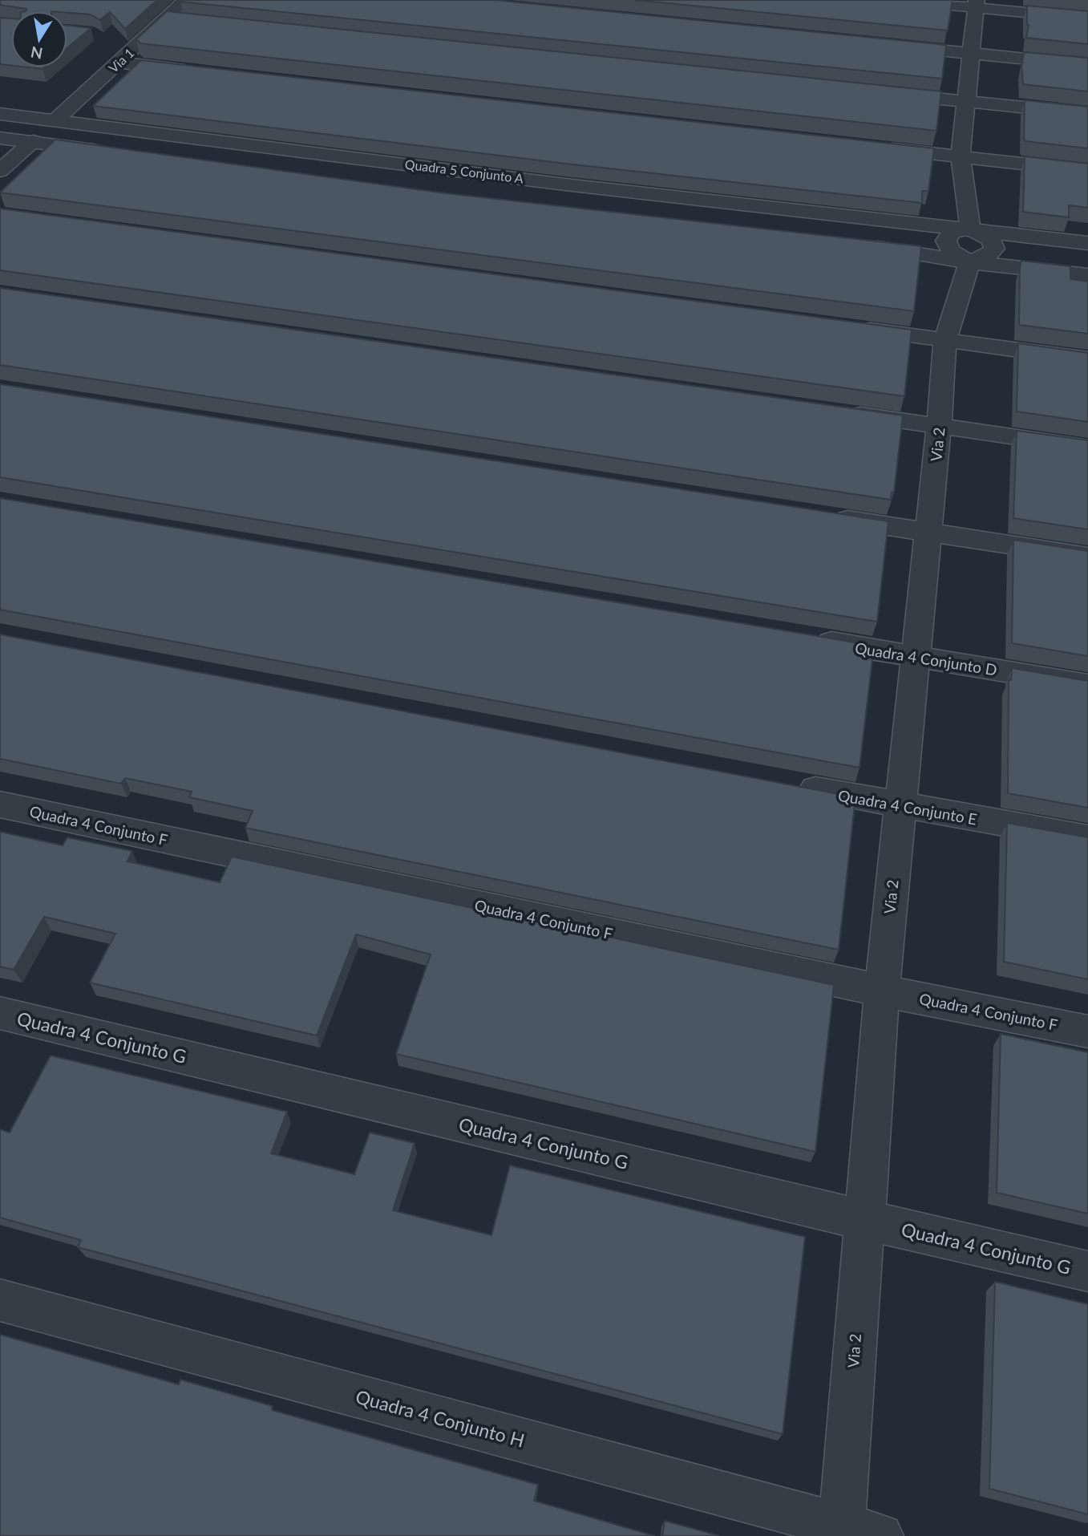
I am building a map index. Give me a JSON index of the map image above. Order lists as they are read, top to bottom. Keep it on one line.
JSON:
{"streets":{"street":["Via 1","Quadra 5 Conjunto A","Via 2","Quadra 4 Conjunto D","Quadra 4 Conjunto E","Quadra 4 Conjunto F","Quadra 4 Conjunto G","Quadra 4 Conjunto H"]},"crossings":[["Via 1","Quadra 5 Conjunto A"],["Via 2","Quadra 4 Conjunto D"],["Via 2","Quadra 4 Conjunto E"],["Via 2","Quadra 4 Conjunto F"],["Via 2","Quadra 4 Conjunto G"],["Via 2","Quadra 4 Conjunto H"]],"north":"bottom"}
